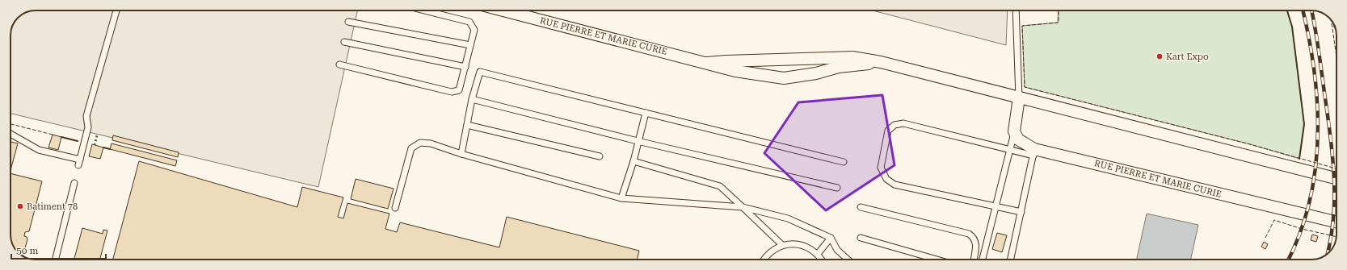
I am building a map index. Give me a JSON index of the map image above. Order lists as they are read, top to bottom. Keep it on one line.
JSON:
{"streets":{"street":["RUE PIERRE ET MARIE CURIE"]},"places":["Kart Expo","Batiment 78"],"scale_bar":"50 m"}
